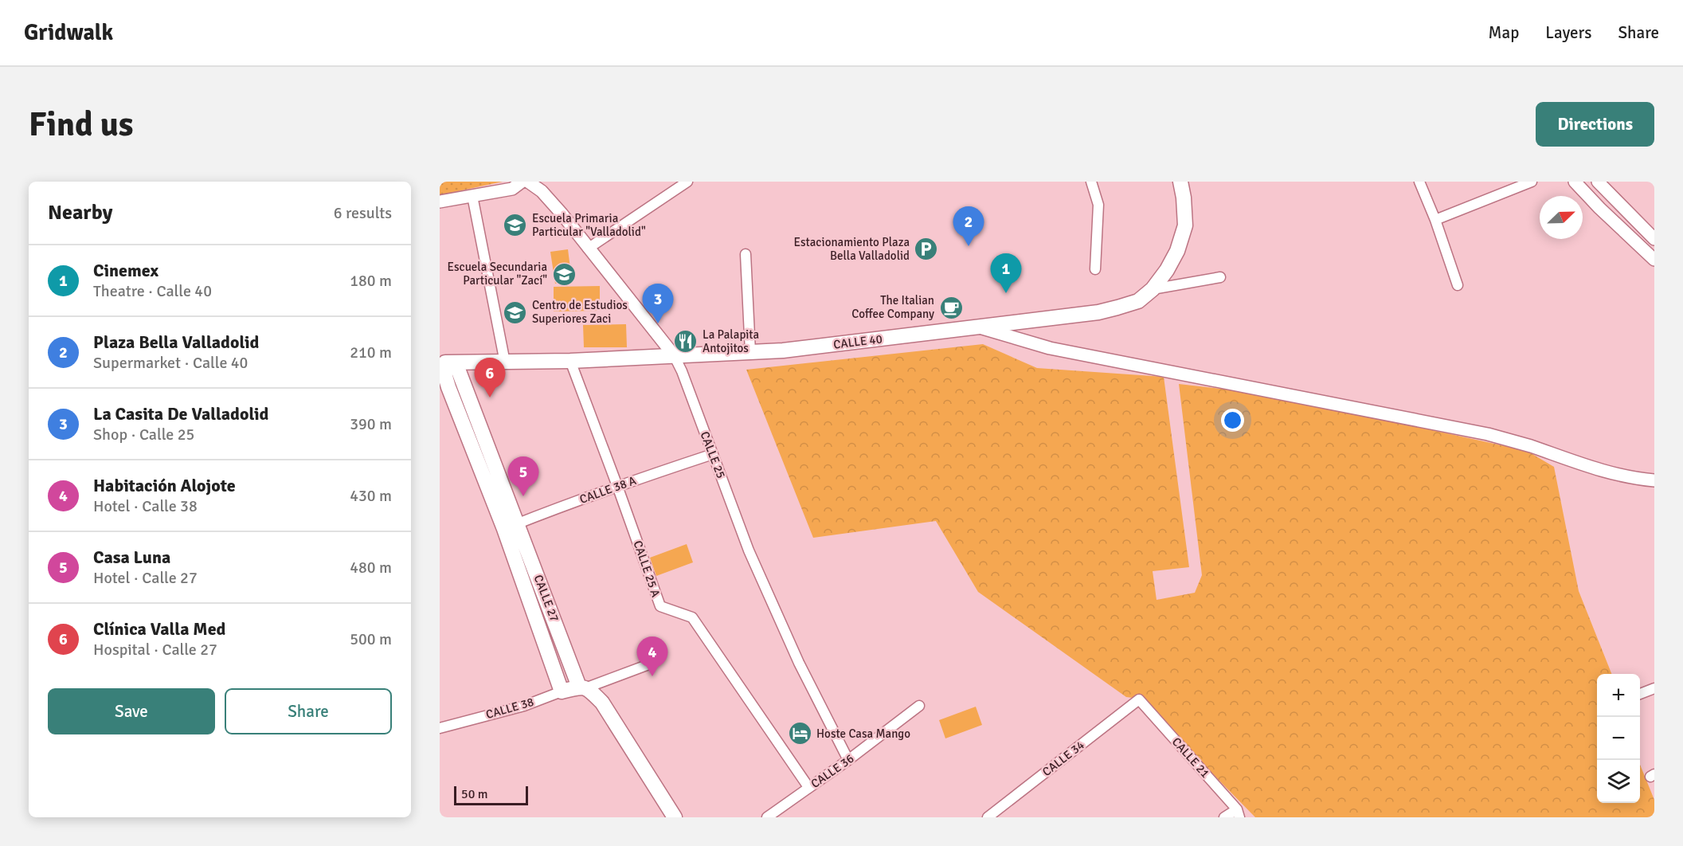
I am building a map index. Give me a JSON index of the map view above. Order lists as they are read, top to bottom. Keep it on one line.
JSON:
{"streets":{"main road":["CALLE 40","CALLE 27","CALLE 38"],"street":["CALLE 25","CALLE 38 A","CALLE 25 A","CALLE 21","CALLE 34","CALLE 36"]},"crossings":[["CALLE 40","CALLE 25"],["CALLE 40","CALLE 25 A"],["CALLE 40","CALLE 27"],["CALLE 25","CALLE 38 A"],["CALLE 25","CALLE 36"],["CALLE 38 A","CALLE 25 A"],["CALLE 38 A","CALLE 27"],["CALLE 25 A","CALLE 36"],["CALLE 27","CALLE 38"],["CALLE 21","CALLE 34"]],"places":{"school or university":["Escuela Primaria Particular \"Valladolid\"","Escuela Secundaria Particular \"Zací\"","Centro de Estudios Superiores Zaci"],"parking":["Estacionamiento Plaza Bella Valladolid"],"cafe":["The Italian Coffee Company"],"restaurant":["La Palapita Antojitos"],"hotel":["Hoste Casa Mango"]},"scale_bar":"50 m","north":"top right","page":{"header":"Gridwalk","nav":["Map","Layers","Share"],"buttons":["Directions",["Save","Share"]],"title":"Find us","heading":["Nearby","6 results"],"pins":["2","1","3","6","5","4"],"list":[{"mark":"1","name":"Cinemex","note":"Theatre · Calle 40","value":"180 m"},{"mark":"2","name":"Plaza Bella Valladolid","note":"Supermarket · Calle 40","value":"210 m"},{"mark":"3","name":"La Casita De Valladolid","note":"Shop · Calle 25","value":"390 m"},{"mark":"4","name":"Habitación Alojote","note":"Hotel · Calle 38","value":"430 m"},{"mark":"5","name":"Casa Luna","note":"Hotel · Calle 27","value":"480 m"},{"mark":"6","name":"Clínica Valla Med","note":"Hospital · Calle 27","value":"500 m"}],"map_buttons":["+","−"],"scale":"50 m"}}
